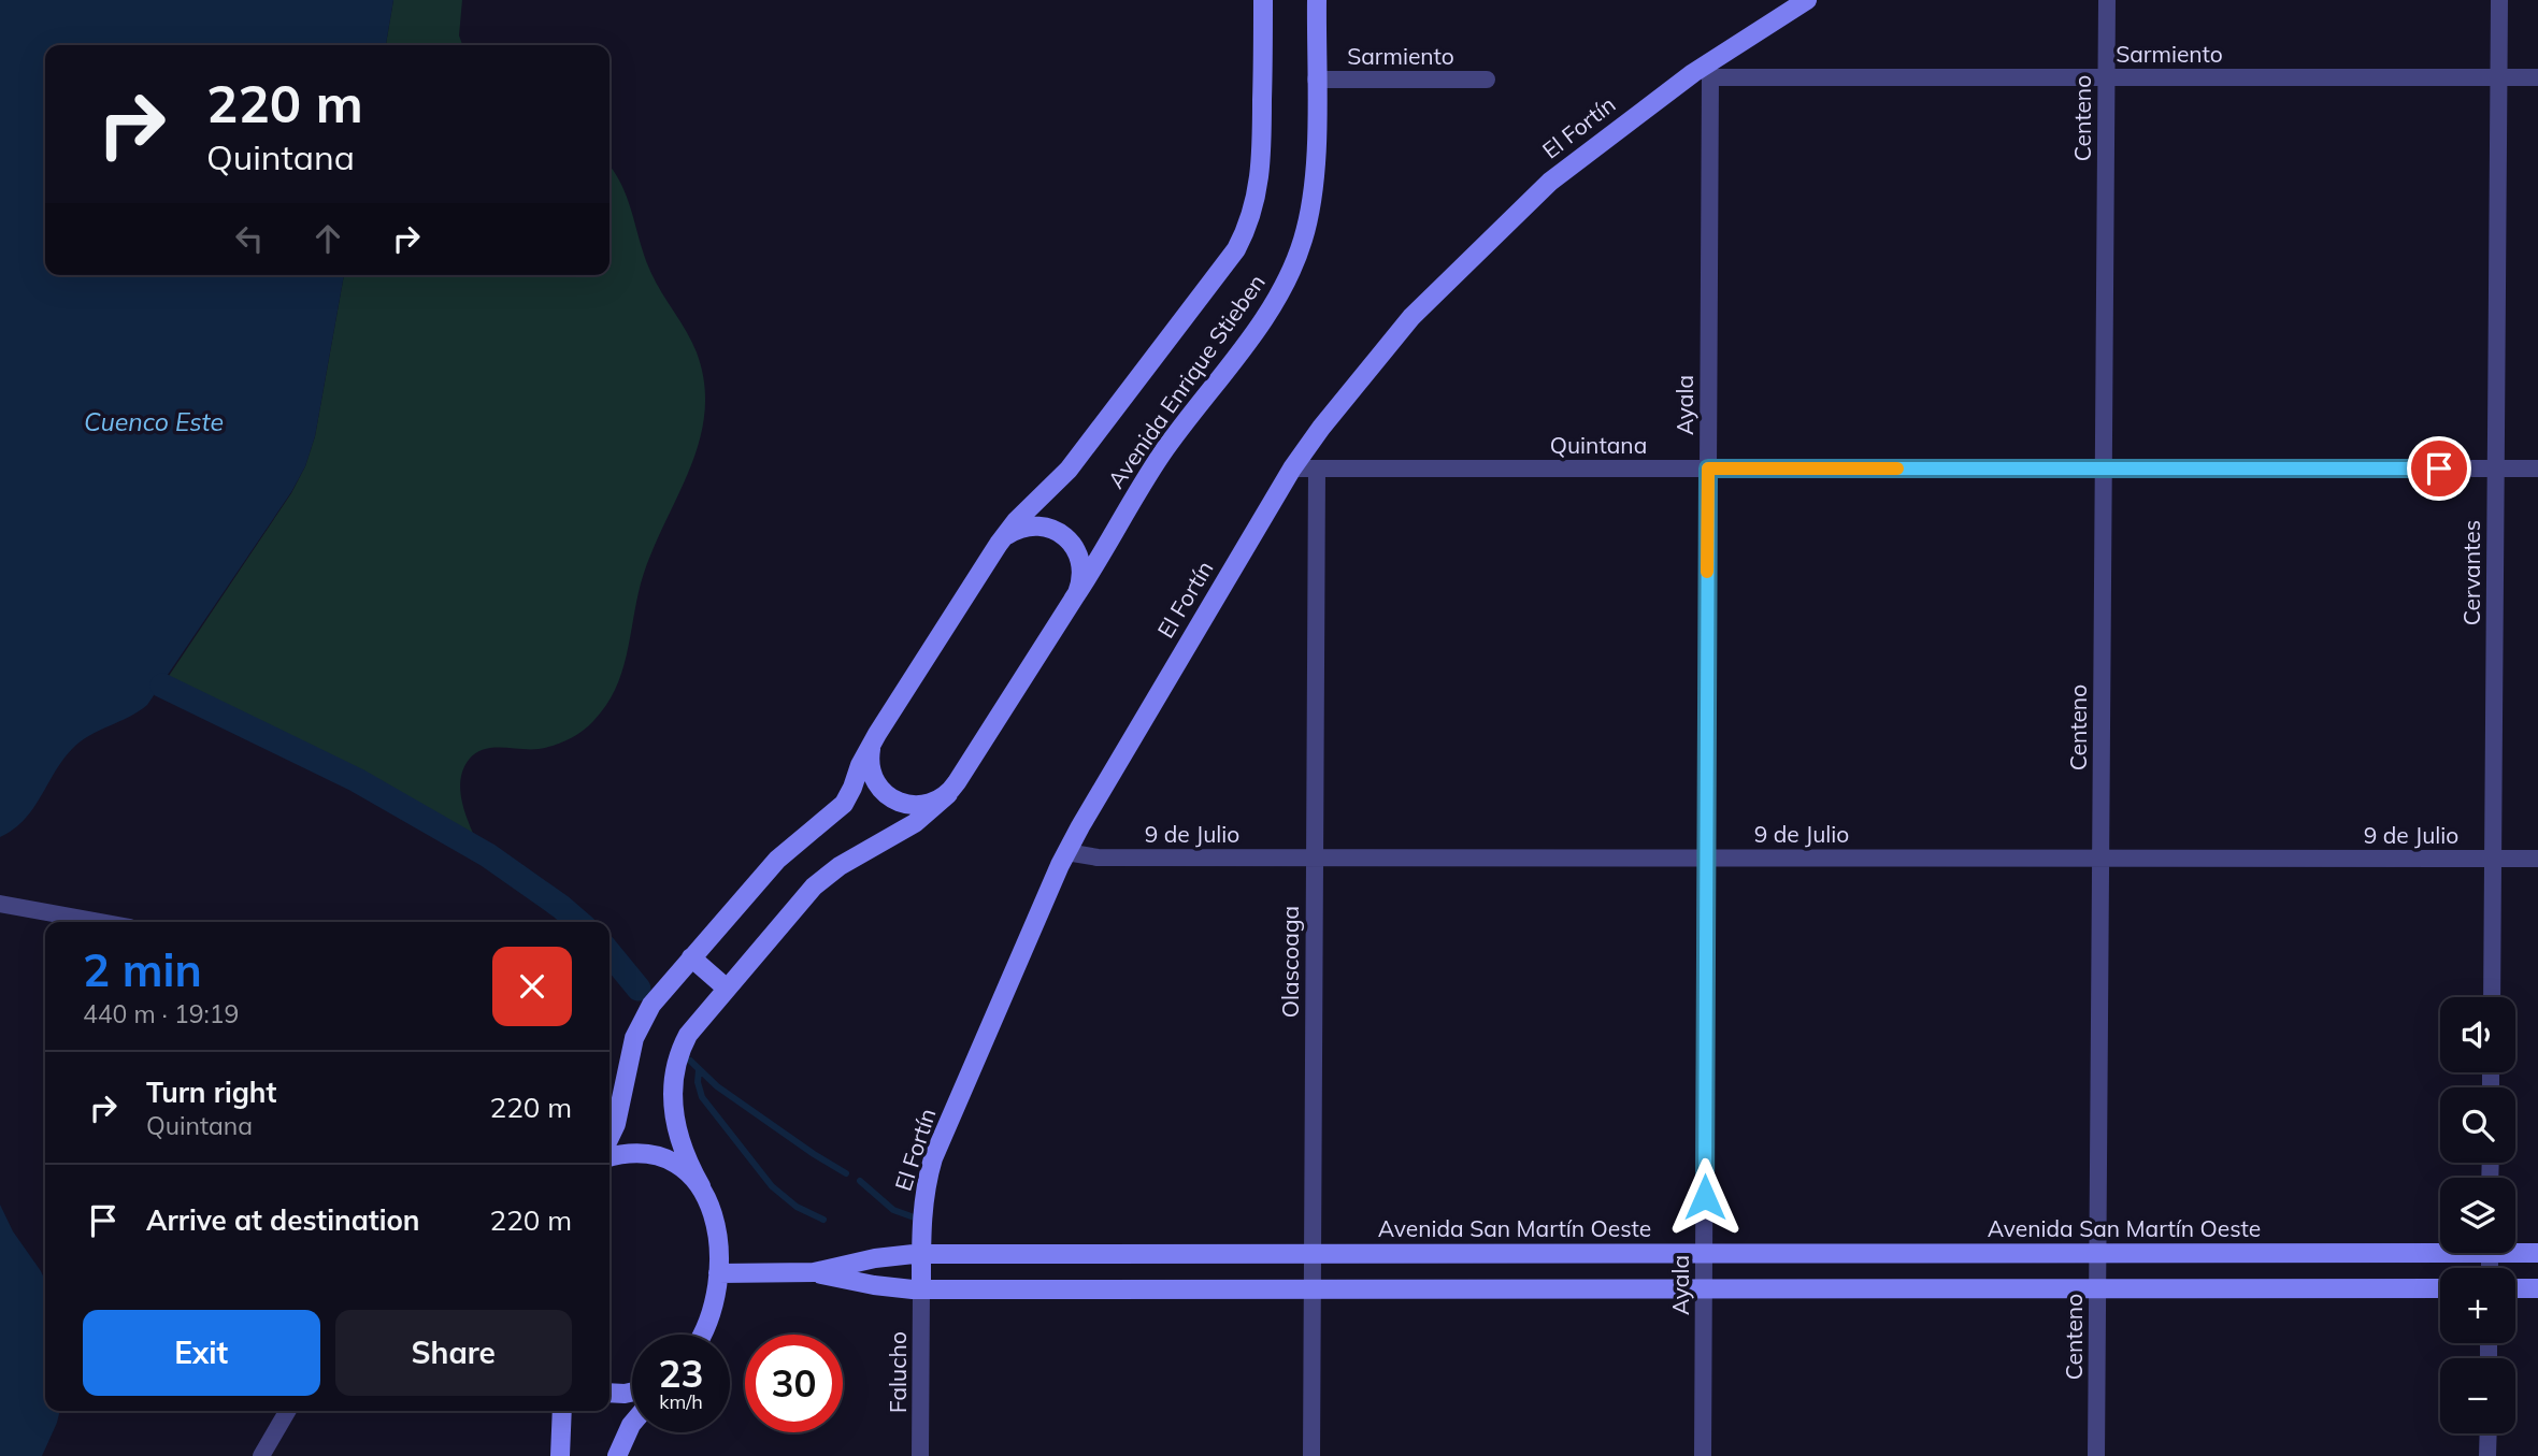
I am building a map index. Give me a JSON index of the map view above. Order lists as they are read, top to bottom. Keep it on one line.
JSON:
{"streets":{"main road":["El Fortín","Avenida Enrique Stieben","Avenida San Martín Oeste"],"street":["Sarmiento","Centeno","Ayala","Quintana","Cervantes","9 de Julio","Olascoaga","Falucho"]},"crossings":[["Sarmiento","Centeno"],["Sarmiento","El Fortín"],["Sarmiento","Avenida Enrique Stieben"],["Sarmiento","Ayala"],["Sarmiento","Cervantes"],["Centeno","Quintana"],["Centeno","9 de Julio"],["Centeno","Avenida San Martín Oeste"],["El Fortín","Ayala"],["El Fortín","Quintana"],["El Fortín","9 de Julio"],["El Fortín","Avenida San Martín Oeste"],["El Fortín","Falucho"],["Ayala","Quintana"],["Ayala","9 de Julio"],["Ayala","Avenida San Martín Oeste"],["Quintana","Cervantes"],["Quintana","Olascoaga"],["Cervantes","9 de Julio"],["9 de Julio","Olascoaga"],["Olascoaga","Avenida San Martín Oeste"]],"water":["Cuenco Este"],"page":{"turn":["220 m","Quintana"],"heading":["2 min","440 m · 19:19"],"map_buttons":["+","−"],"list":[{"name":"Turn right","note":"Quintana","value":"220 m"},{"name":"Arrive at destination","value":"220 m"}],"buttons":["Exit","Share"],"speed":"23 km/h","limit":"30"}}
